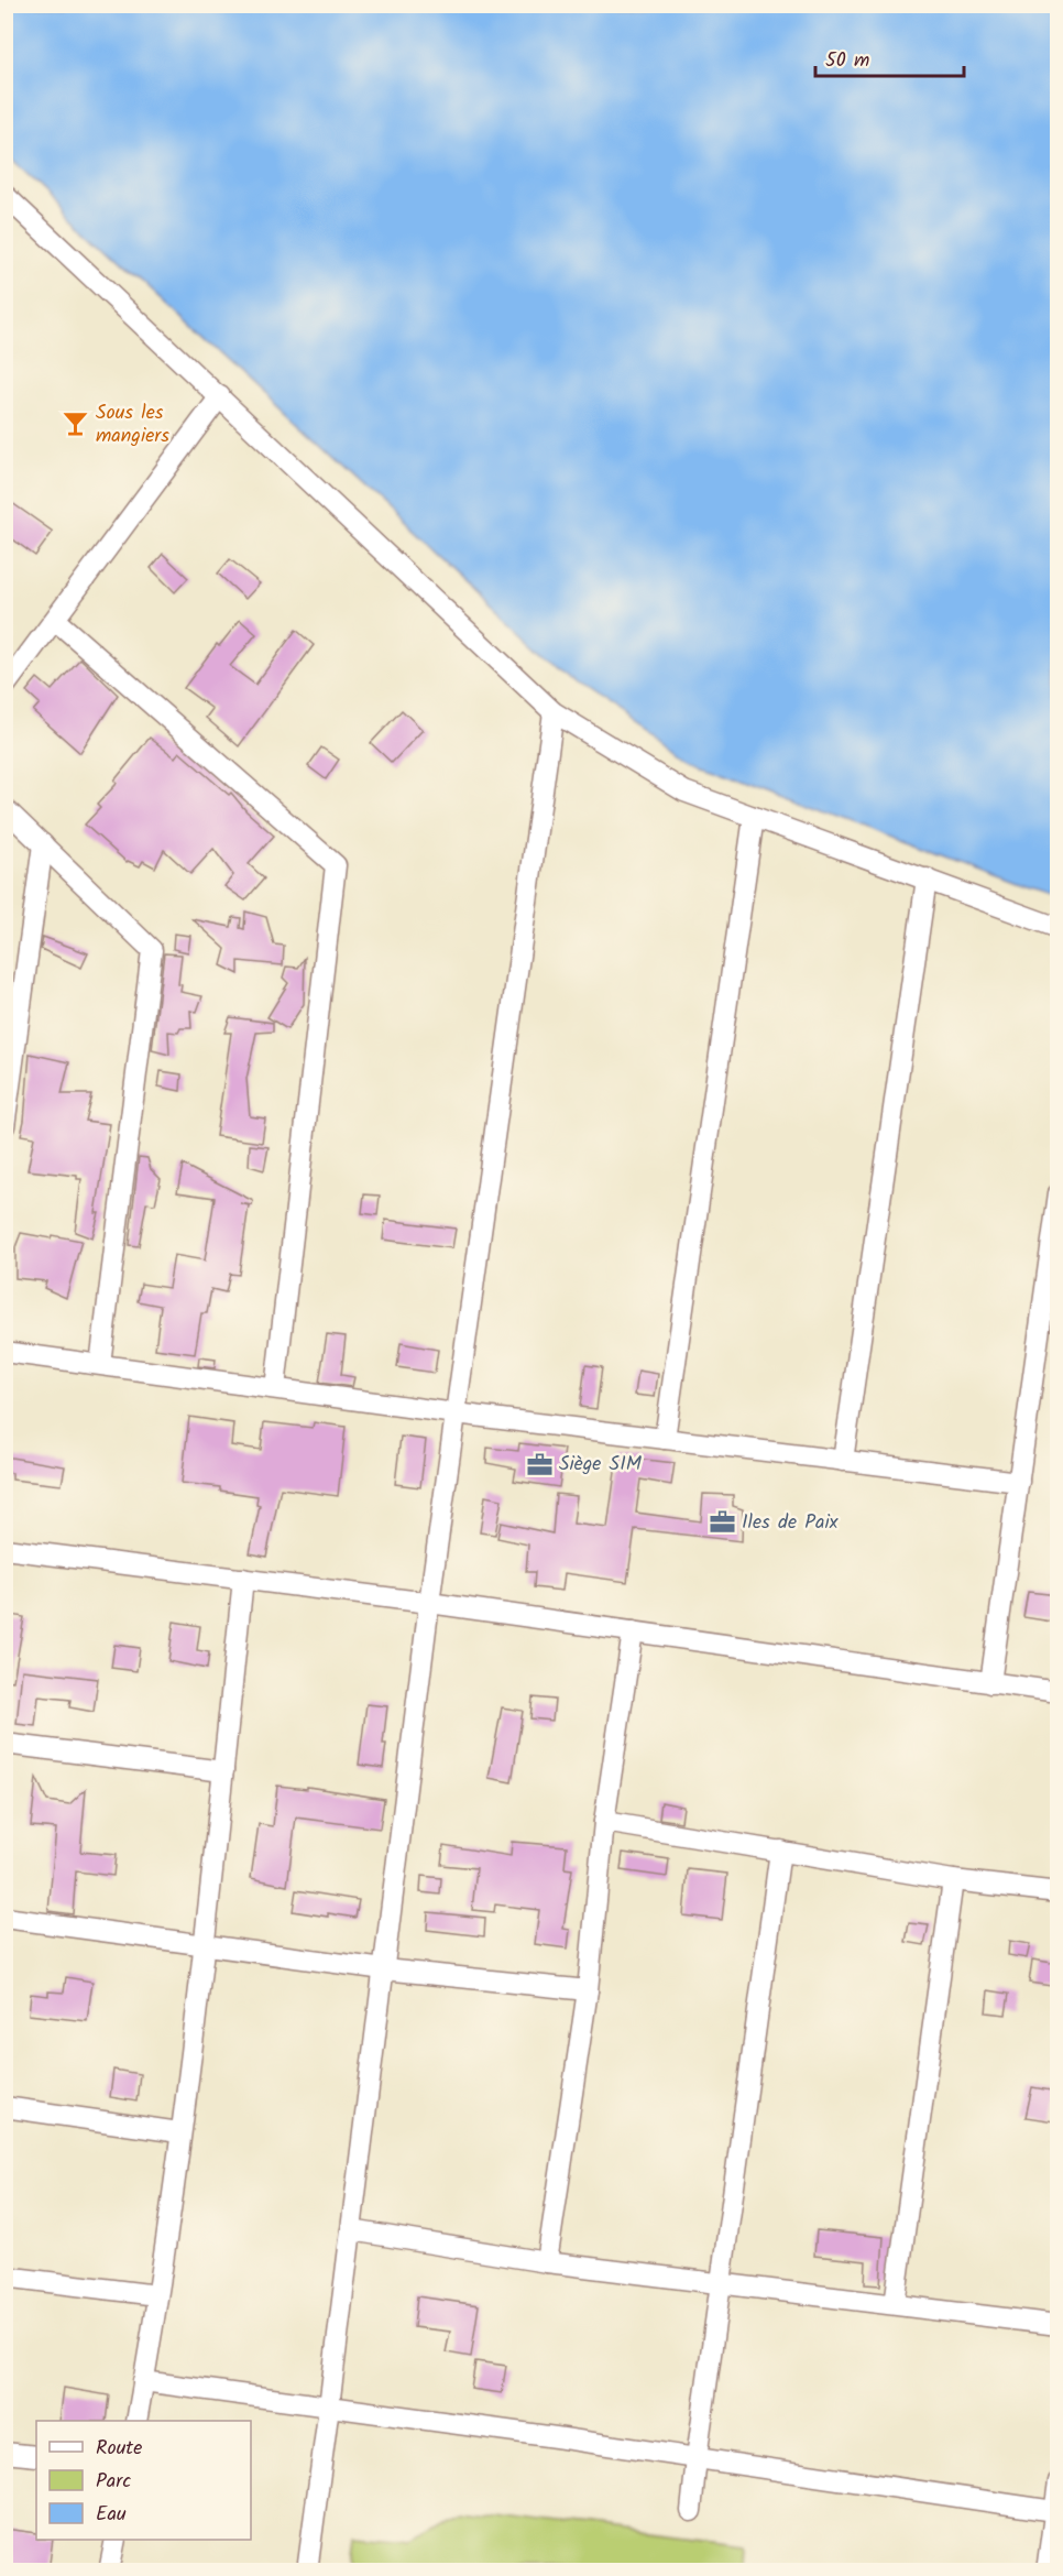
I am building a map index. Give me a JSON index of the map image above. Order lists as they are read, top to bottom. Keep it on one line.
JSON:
{"places":{"bar":["Sous les mangiers"],"office":["Siège SIM","Iles de Paix"]},"legend":["Route","Parc","Eau"],"scale_bar":"50 m"}
